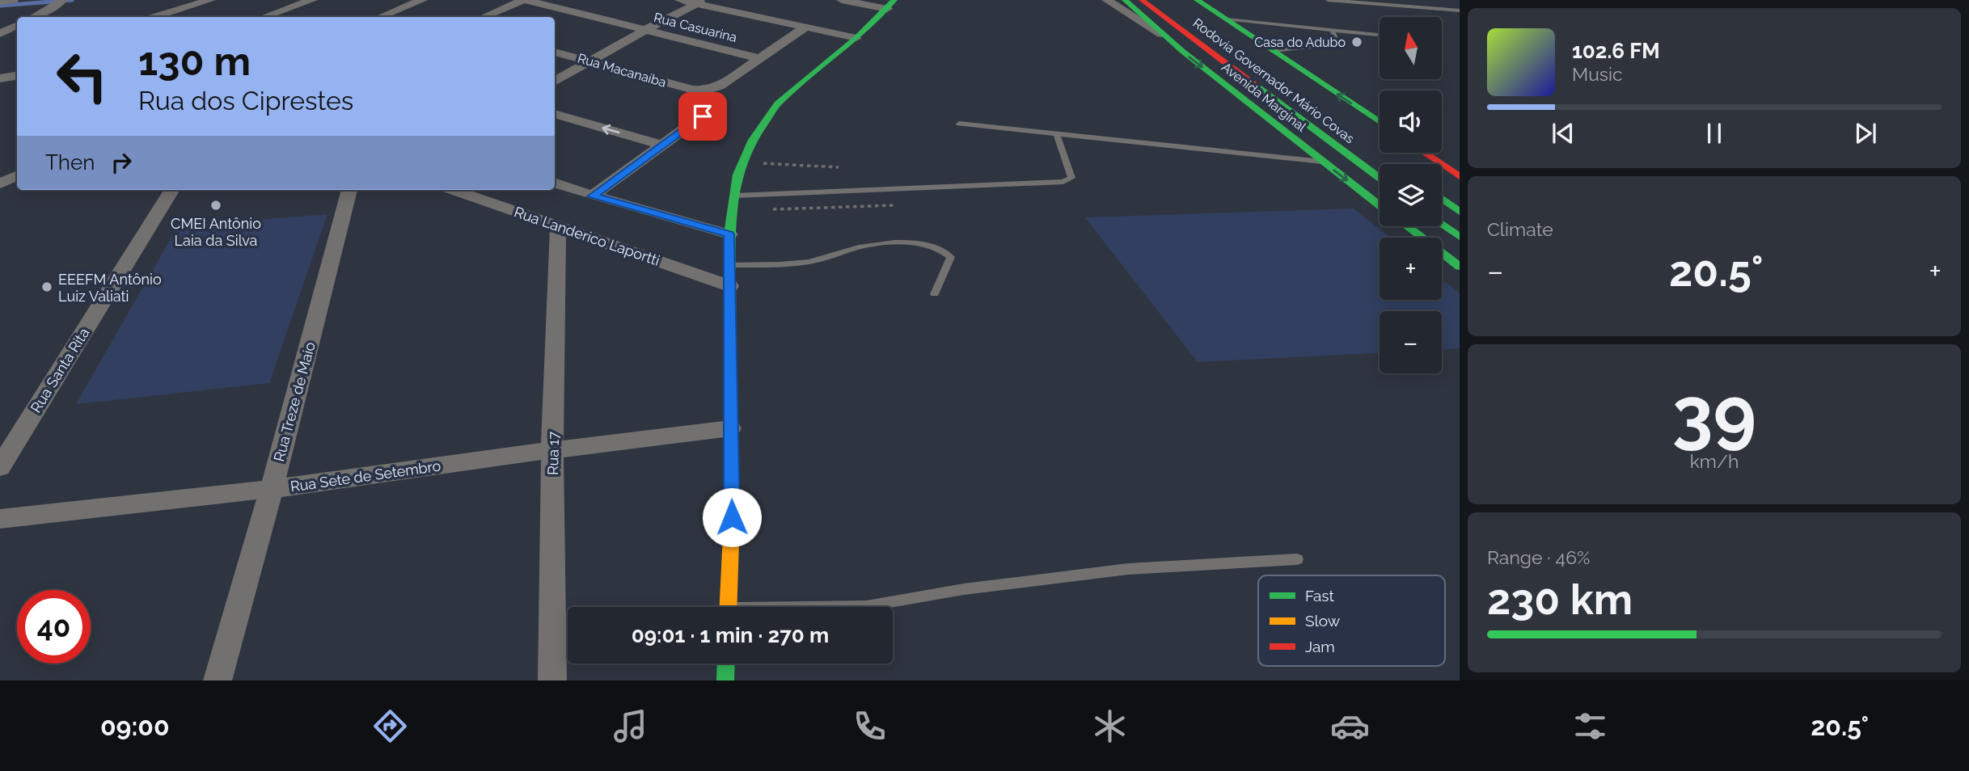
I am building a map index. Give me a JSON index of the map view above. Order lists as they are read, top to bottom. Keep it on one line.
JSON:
{"streets":{"street":["Rua Casuarina","Rua Macanaíba","Rodovia Governador Mário Covas","Avenida Marginal","Rua Landerico Laportti","Rua Santa Rita","Rua Treze de Maio","Rua 17","Rua Sete de Setembro"]},"crossings":[["Rua Casuarina","Rua Macanaíba"],["Rua Landerico Laportti","Rua 17"],["Rua Treze de Maio","Rua Sete de Setembro"],["Rua 17","Rua Sete de Setembro"]],"places":["Casa do Adubo","CMEI Antônio Laia da Silva","EEEFM Antônio Luiz Valiati"],"legend":["Fast","Slow","Jam"],"north":"top","page":{"map_buttons":["+","−"],"turn":["130 m","Rua dos Ciprestes"],"song":["102.6 FM","Music"],"then":"Then","tile":["Climate",["39","km/h"],["Range · 46%","230 km"]],"heat":["−","20.5°","+"],"limit":"40","trip":"09:01 · 1 min · 270 m","tabs":["09:00","20.5°"]}}
